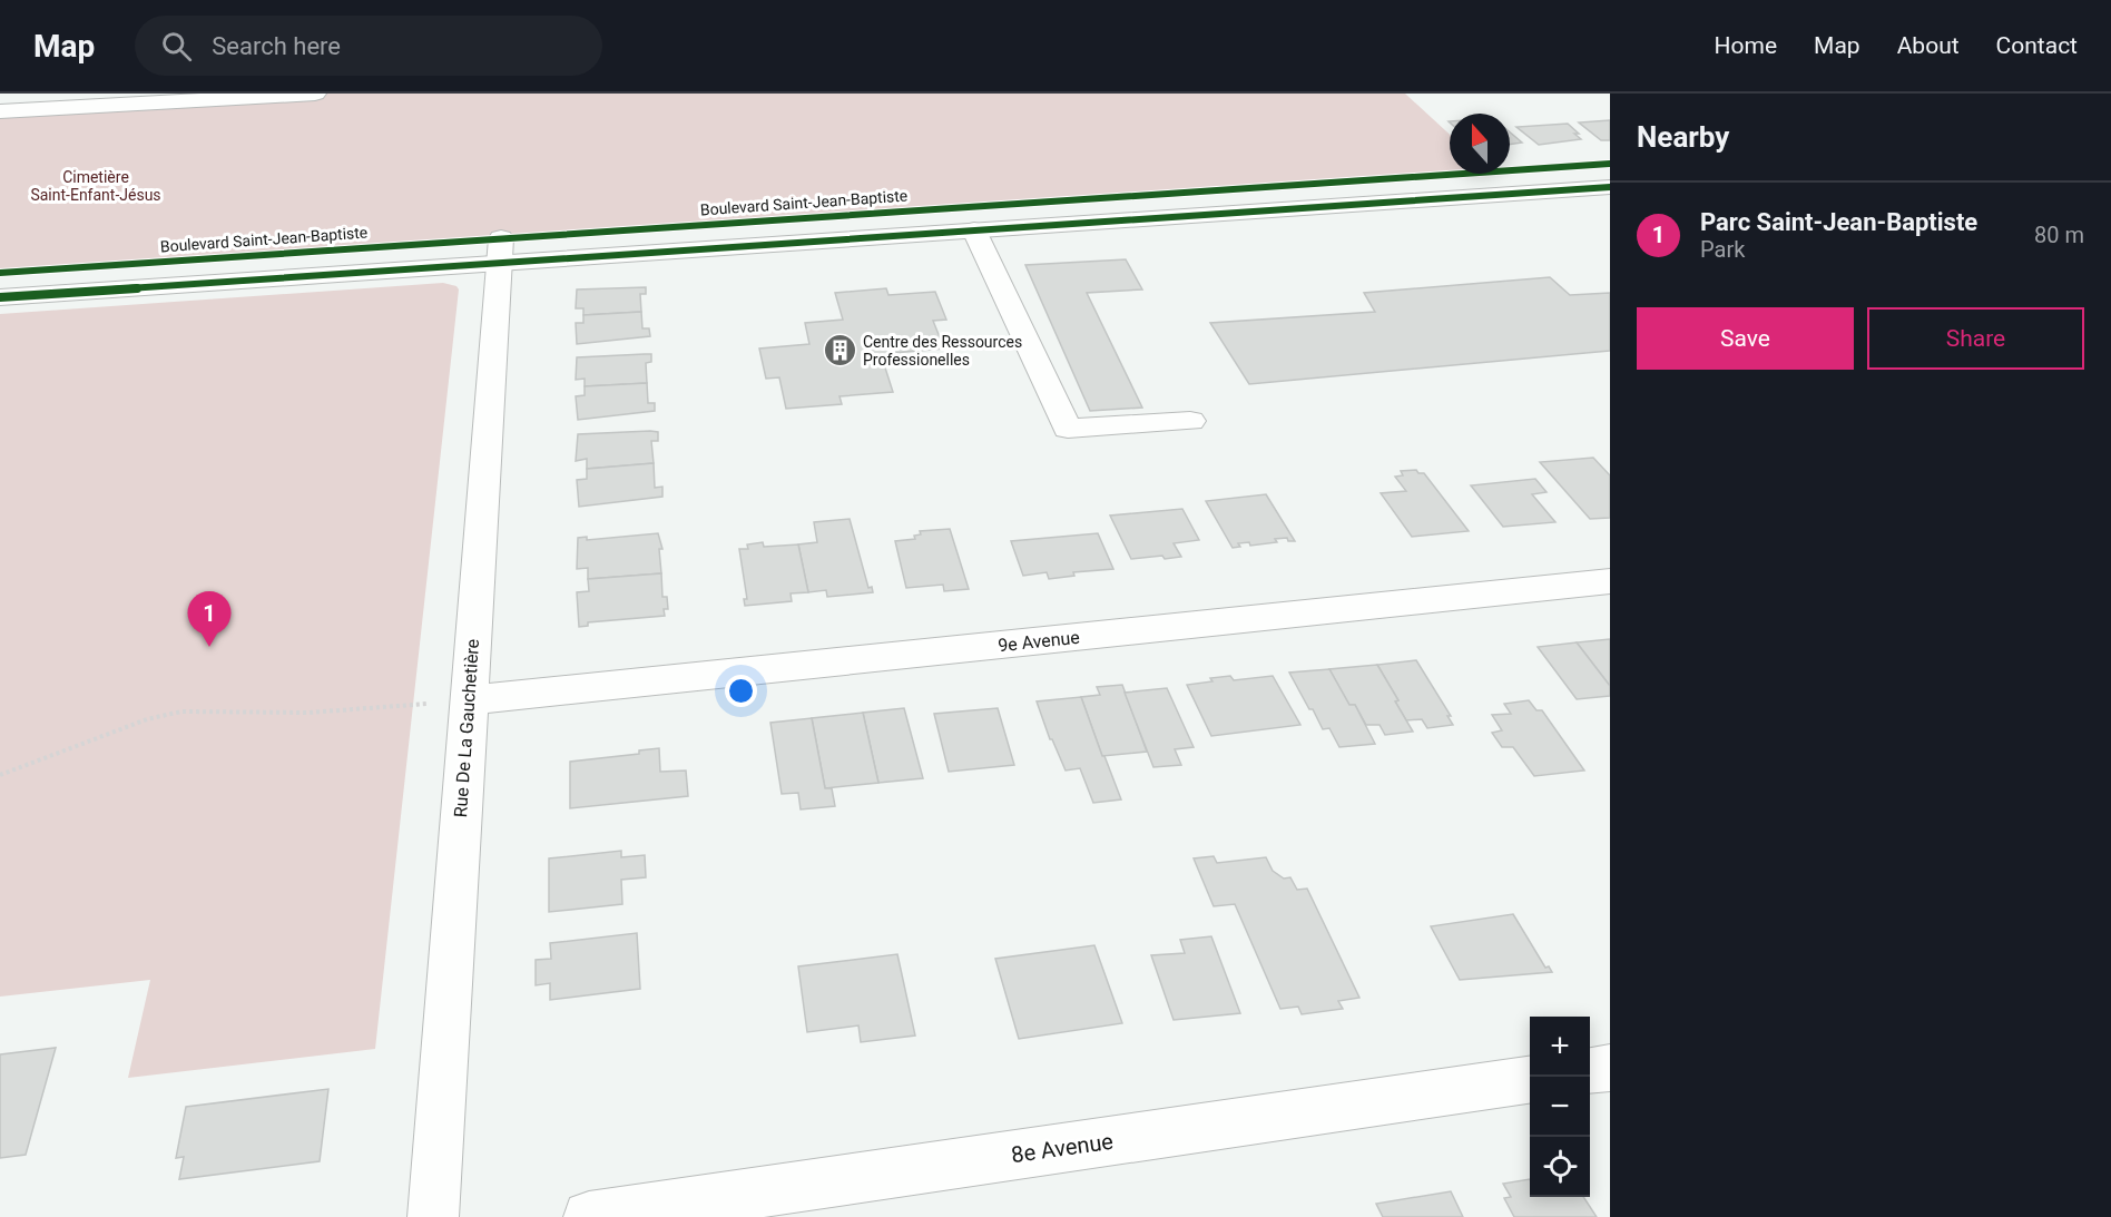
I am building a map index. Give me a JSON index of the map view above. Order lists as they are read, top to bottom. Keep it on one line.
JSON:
{"streets":{"main road":["Boulevard Saint-Jean-Baptiste","9e Avenue","Rue De La Gauchetière","8e Avenue"]},"crossings":[["Boulevard Saint-Jean-Baptiste","Rue De La Gauchetière"],["9e Avenue","Rue De La Gauchetière"]],"parks":["Cimetière Saint-Enfant-Jésus"],"places":{"building":["Centre des Ressources Professionelles"]},"north":"top","page":{"header":"Map","search":"Search here","nav":["Home","Map","About","Contact"],"heading":"Nearby","list":[{"mark":"1","name":"Parc Saint-Jean-Baptiste","note":"Park","value":"80 m"}],"buttons":["Save","Share"],"pins":"1","map_buttons":["+","−"]}}
